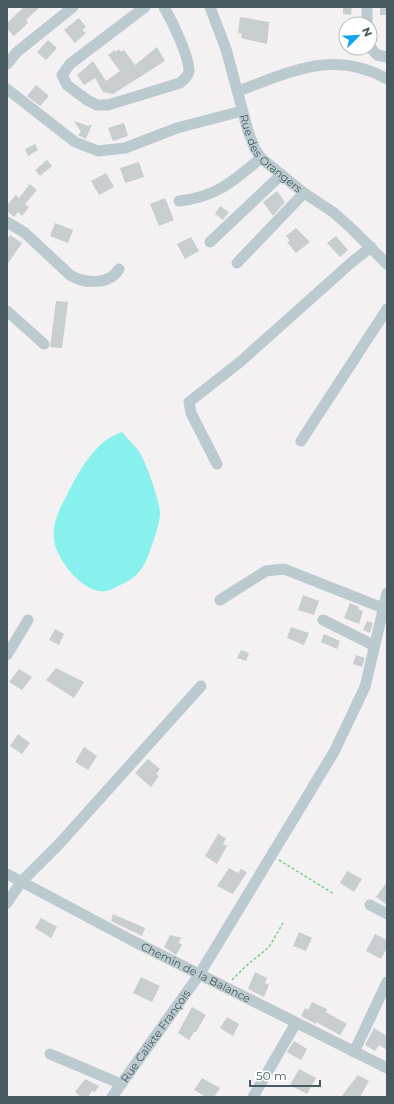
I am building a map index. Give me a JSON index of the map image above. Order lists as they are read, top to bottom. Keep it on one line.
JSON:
{"streets":{"street":["Rue des Orangers","Chemin de la Balance","Rue Calixte François"]},"crossings":[["Chemin de la Balance","Rue Calixte François"]],"scale_bar":"50 m","north":"top right"}
